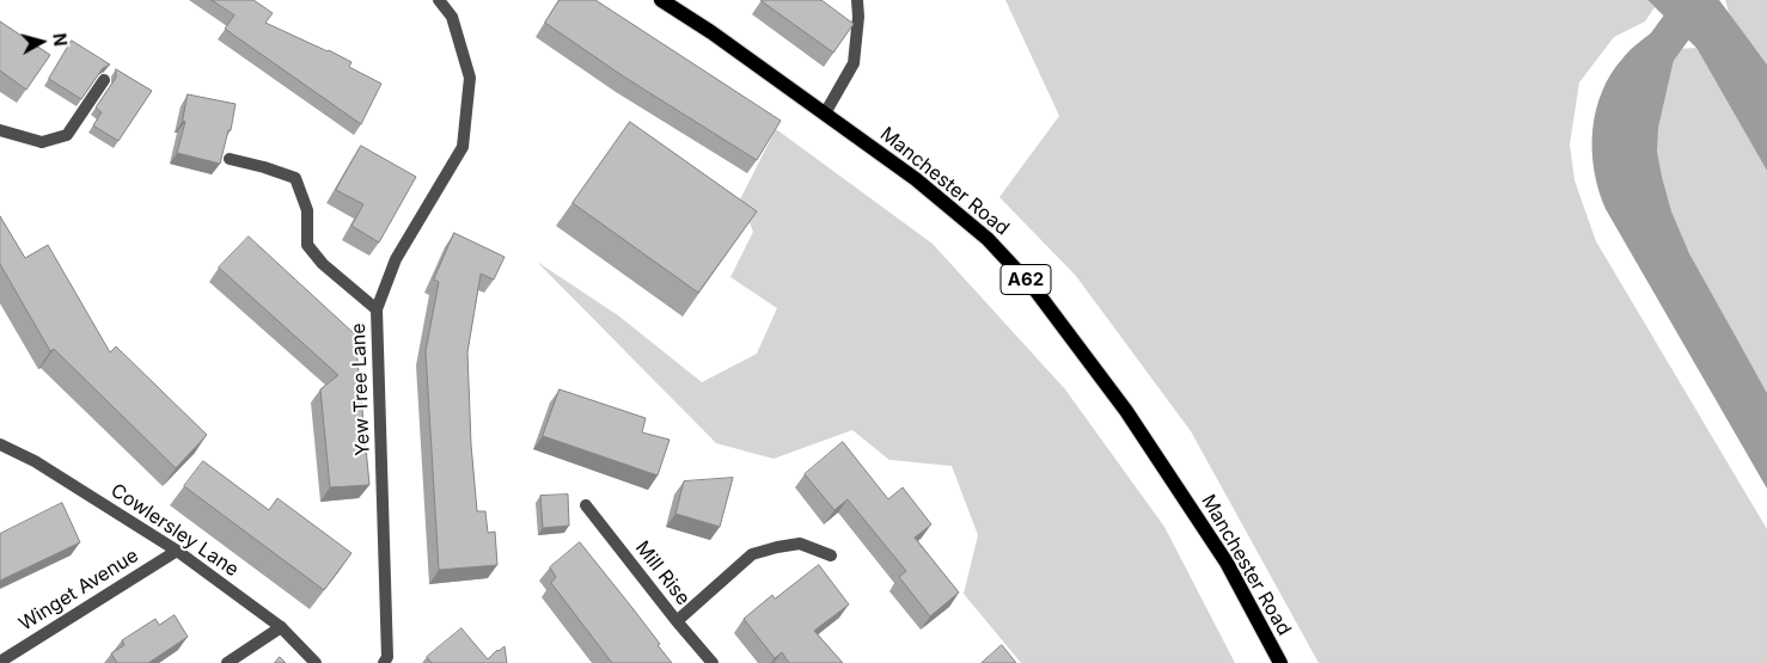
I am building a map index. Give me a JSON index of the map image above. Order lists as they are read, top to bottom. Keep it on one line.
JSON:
{"streets":{"main road":["Manchester Road","A62"],"street":["Yew Tree Lane","Cowlersley Lane","Mill Rise","Winget Avenue"]},"crossings":[["Cowlersley Lane","Winget Avenue"]],"north":"right"}
